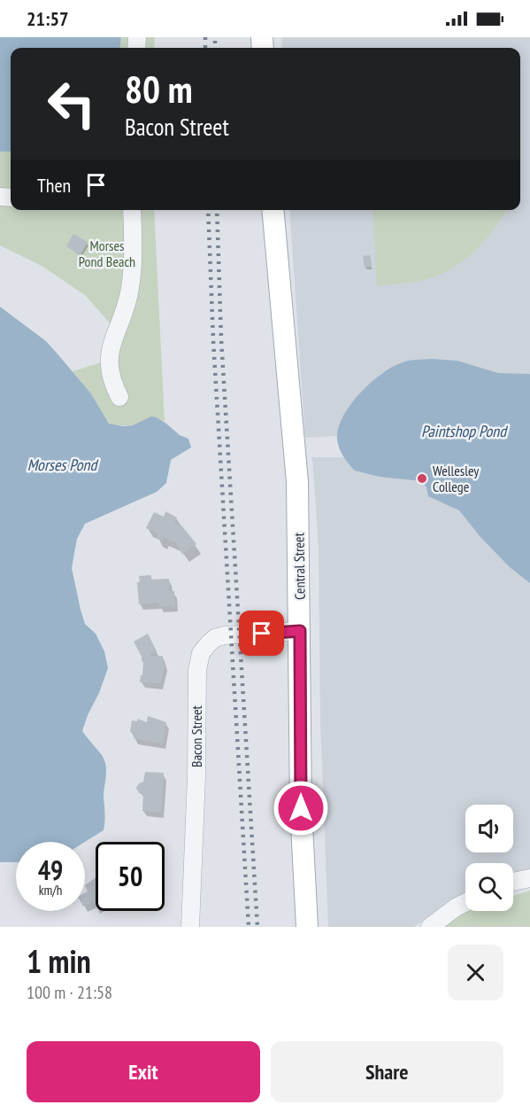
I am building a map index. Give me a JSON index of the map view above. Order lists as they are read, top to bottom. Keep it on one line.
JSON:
{"streets":{"main road":["Central Street"],"street":["Bacon Street"]},"crossings":[["Central Street","Bacon Street"]],"water":["Paintshop Pond","Morses Pond"],"parks":["Morses Pond Beach"],"places":["Wellesley College"],"page":{"status":"21:57","turn":["80 m","Bacon Street"],"then":"Then","speed":"49 km/h","limit":"50","heading":["1 min","100 m · 21:58"],"buttons":["Exit","Share"]}}
